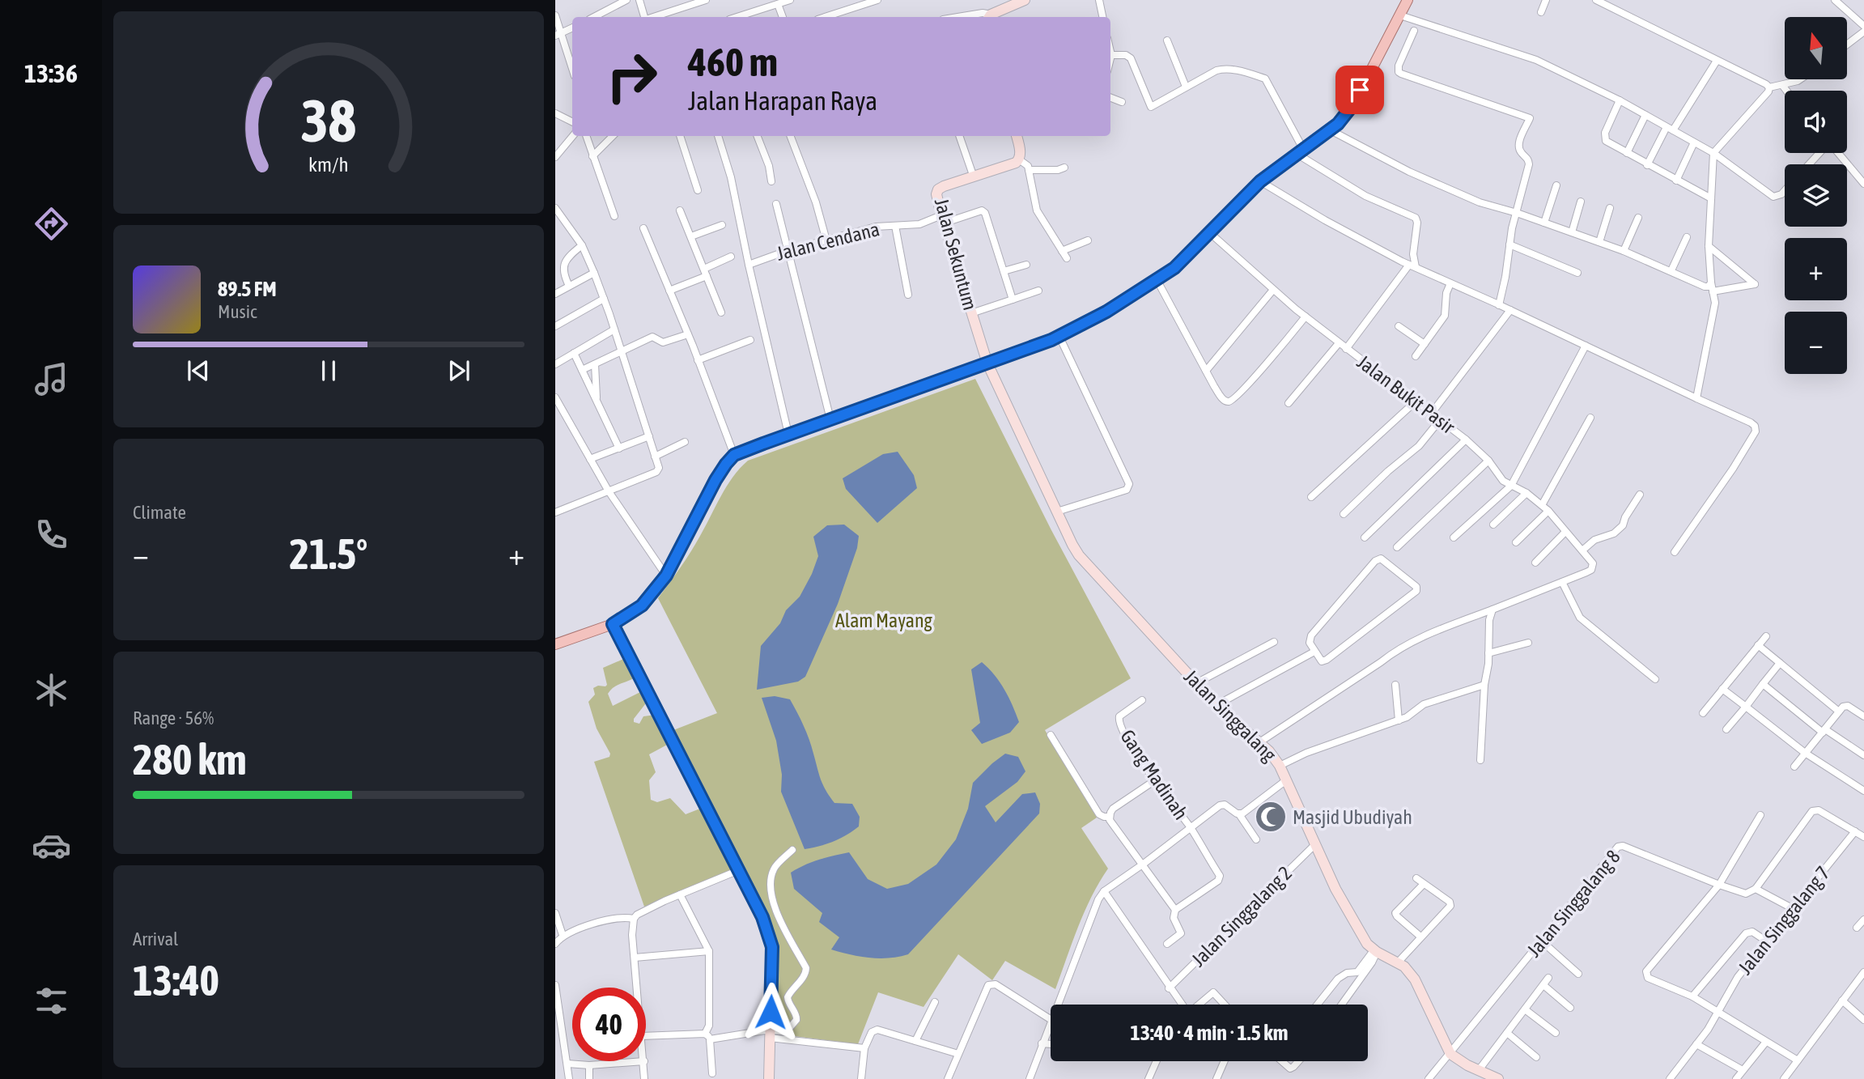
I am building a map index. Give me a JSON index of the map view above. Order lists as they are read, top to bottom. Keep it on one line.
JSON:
{"streets":{"main road":["Jalan Sekuntum","Jalan Singgalang"],"street":["Jalan Cendana","Jalan Bukit Pasir","Gang Madinah","Jalan Singgalang 8","Jalan Singgalang 2","Jalan Singgalang 7"]},"crossings":[["Jalan Cendana","Jalan Sekuntum"],["Jalan Sekuntum","Jalan Singgalang"],["Jalan Singgalang","Jalan Singgalang 8"],["Jalan Singgalang","Jalan Singgalang 2"],["Jalan Singgalang 8","Jalan Singgalang 7"]],"parks":["Alam Mayang"],"places":{"mosque":["Masjid Ubudiyah"]},"north":"top","page":{"tabs":"13:36","map_buttons":["+","−"],"turn":["460 m","Jalan Harapan Raya"],"song":["89.5 FM","Music"],"tile":["Climate",["Range · 56%","280 km"],["Arrival","13:40"]],"heat":["−","21.5°","+"],"limit":"40","trip":"13:40 · 4 min · 1.5 km","gauge":["38","km/h"]}}
